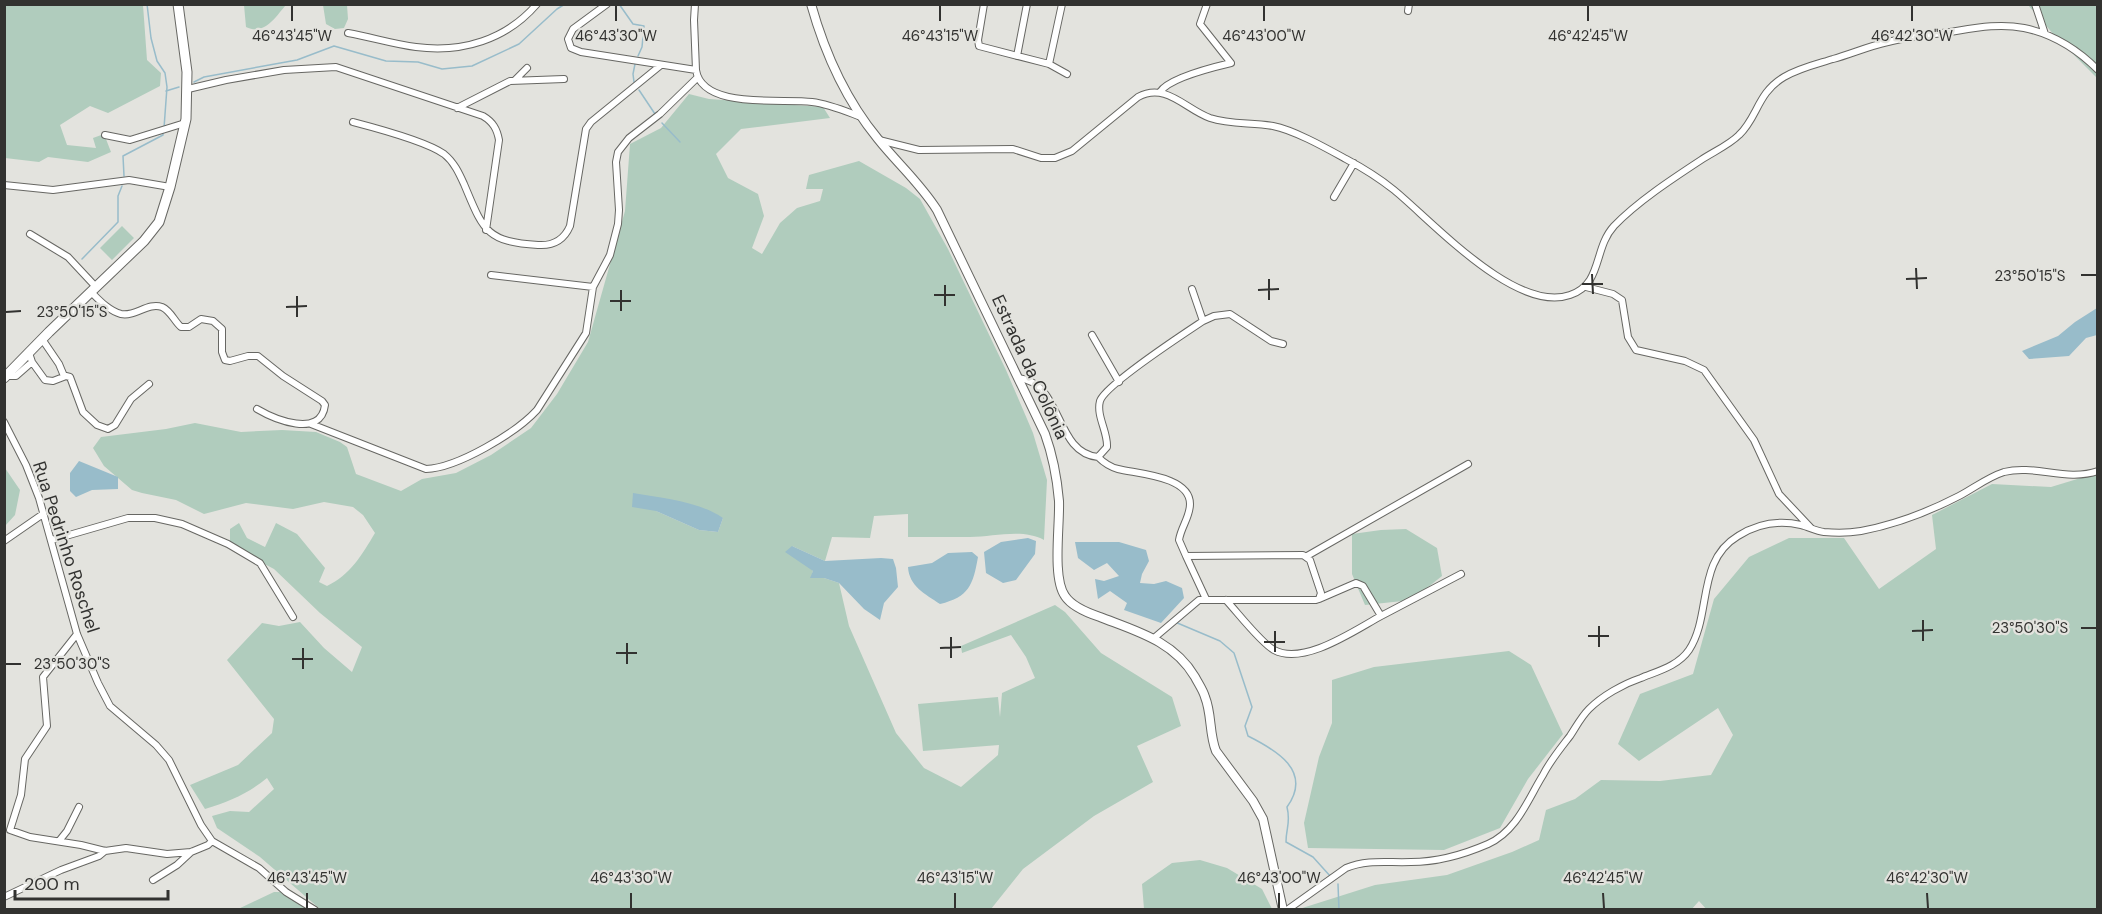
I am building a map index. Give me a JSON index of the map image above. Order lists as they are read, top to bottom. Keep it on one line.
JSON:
{"streets":{"main road":["Estrada da Colônia"],"street":["Rua Pedrinho Roschel"]},"scale_bar":"200 m","coordinates":["46°43'45\"W","46°43'30\"W","46°43'15\"W","46°43'00\"W","46°42'45\"W","46°42'30\"W","23°50'15\"S","23°50'30\"S"]}
